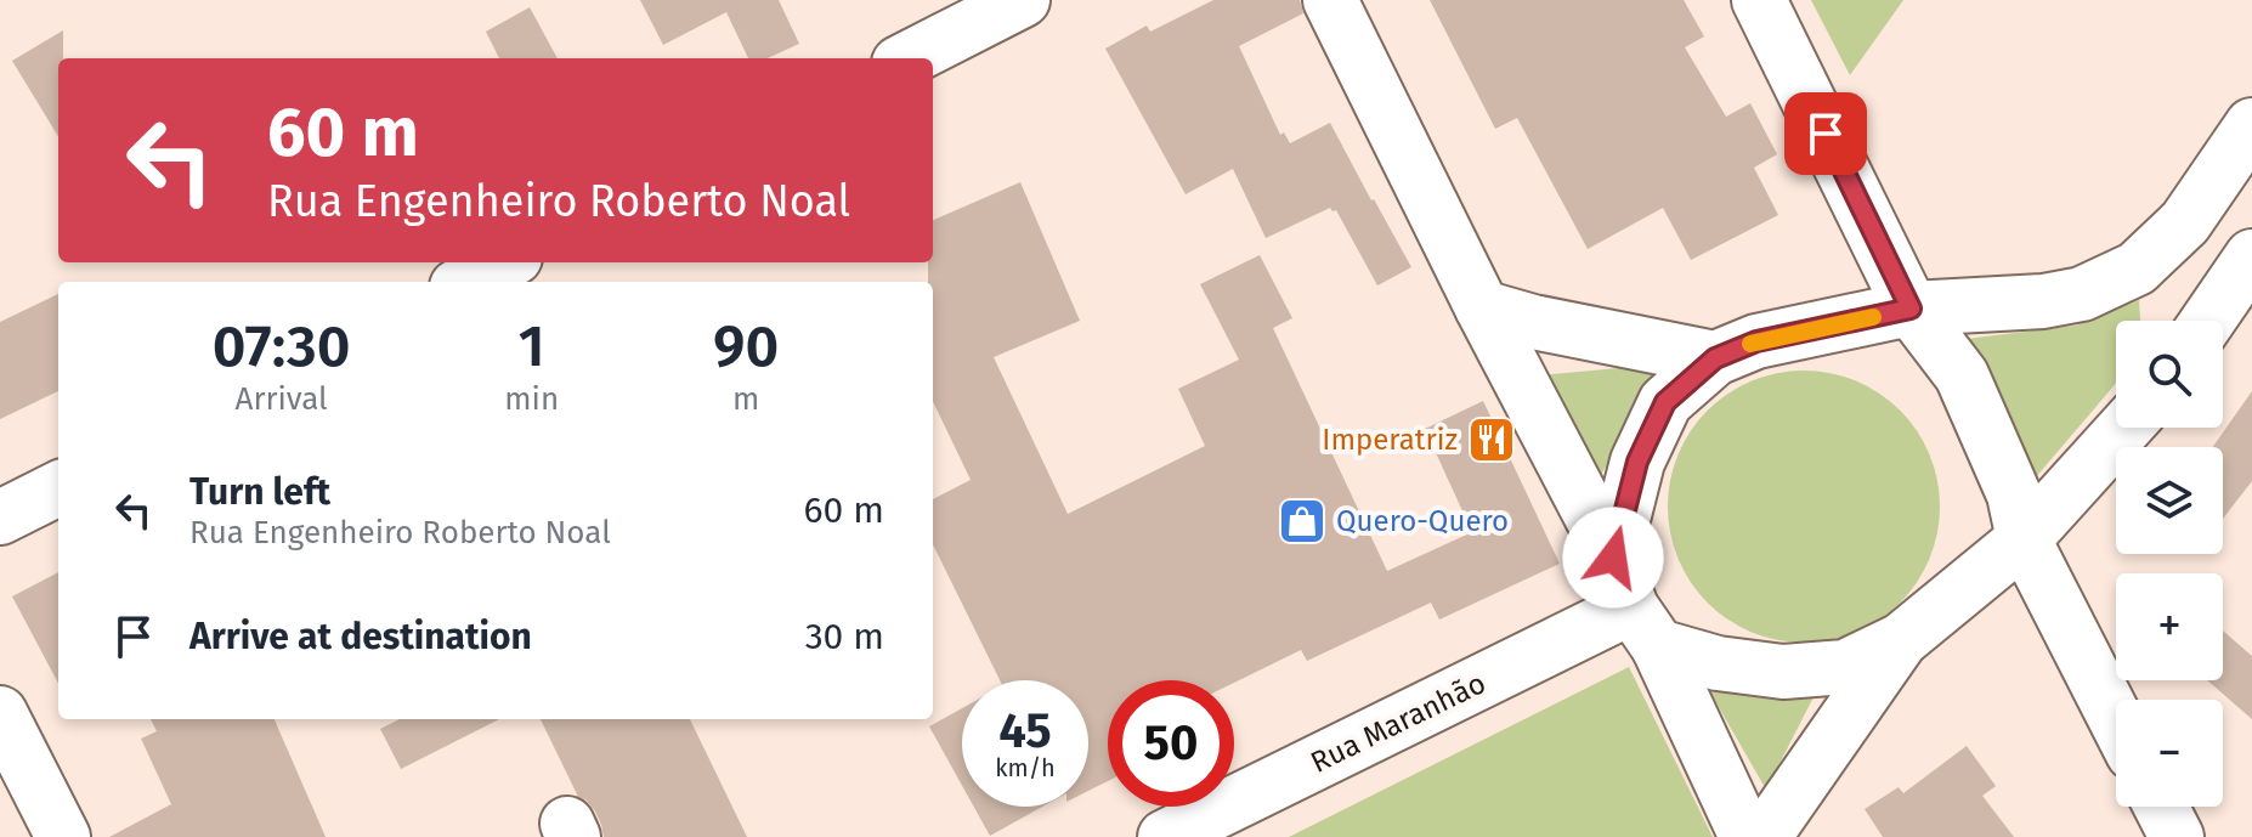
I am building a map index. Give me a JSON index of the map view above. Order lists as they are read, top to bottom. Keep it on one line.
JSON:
{"streets":{"street":["Rua Maranhão"]},"places":{"restaurant":["Imperatriz"],"shop":["Quero-Quero"]},"page":{"turn":["60 m","Rua Engenheiro Roberto Noal"],"eta":["07:30","Arrival","1","min","90","m"],"map_buttons":["+","−"],"list":[{"name":"Turn left","note":"Rua Engenheiro Roberto Noal","value":"60 m"},{"name":"Arrive at destination","value":"30 m"}],"speed":"45 km/h","limit":"50"}}
